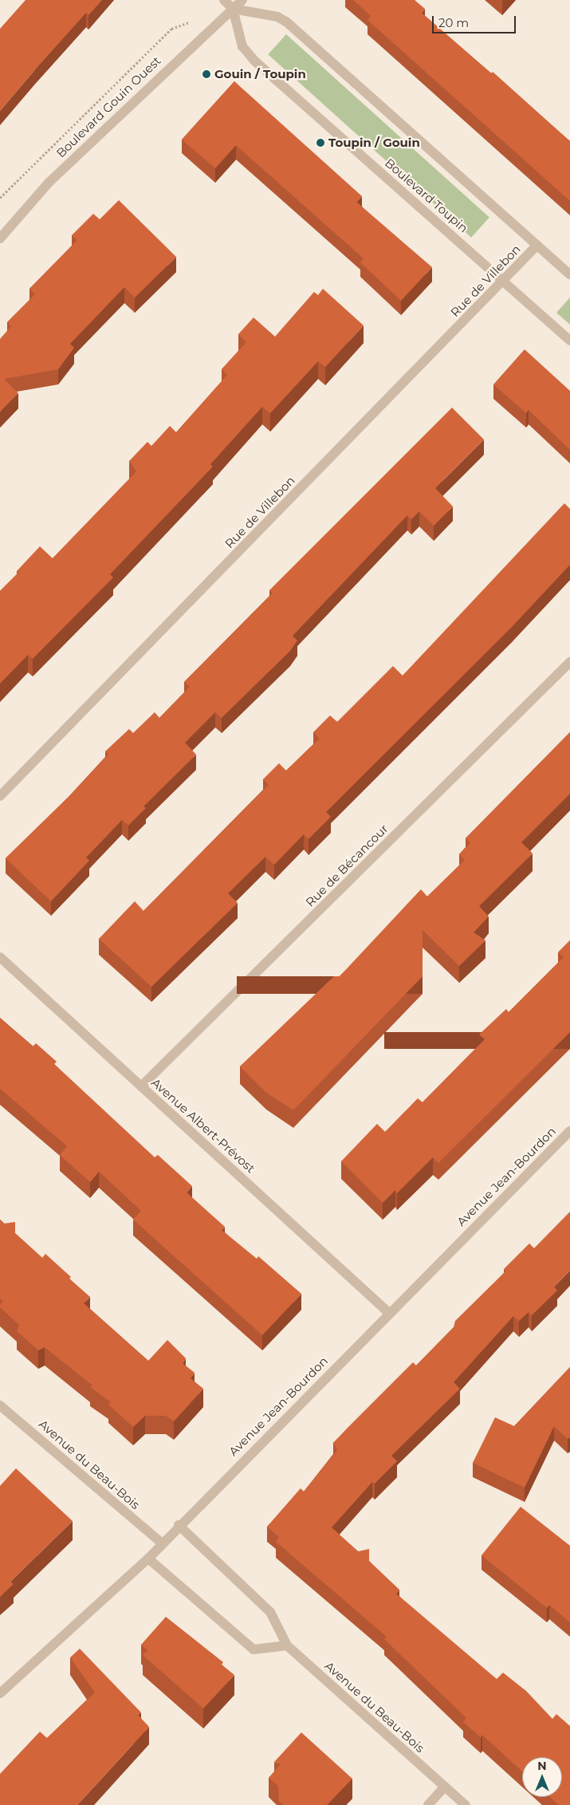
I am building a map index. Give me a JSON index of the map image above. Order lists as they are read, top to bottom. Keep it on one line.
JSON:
{"streets":{"street":["Boulevard Gouin Ouest","Boulevard Toupin","Rue de Villebon","Rue de Bécancour","Avenue Albert-Prévost","Avenue Jean-Bourdon","Avenue du Beau-Bois"]},"crossings":[["Boulevard Gouin Ouest","Boulevard Toupin"],["Boulevard Toupin","Rue de Villebon"],["Rue de Bécancour","Avenue Albert-Prévost"],["Avenue Albert-Prévost","Avenue Jean-Bourdon"],["Avenue Jean-Bourdon","Avenue du Beau-Bois"]],"places":["Gouin / Toupin","Toupin / Gouin"],"scale_bar":"20 m","north":"top"}
